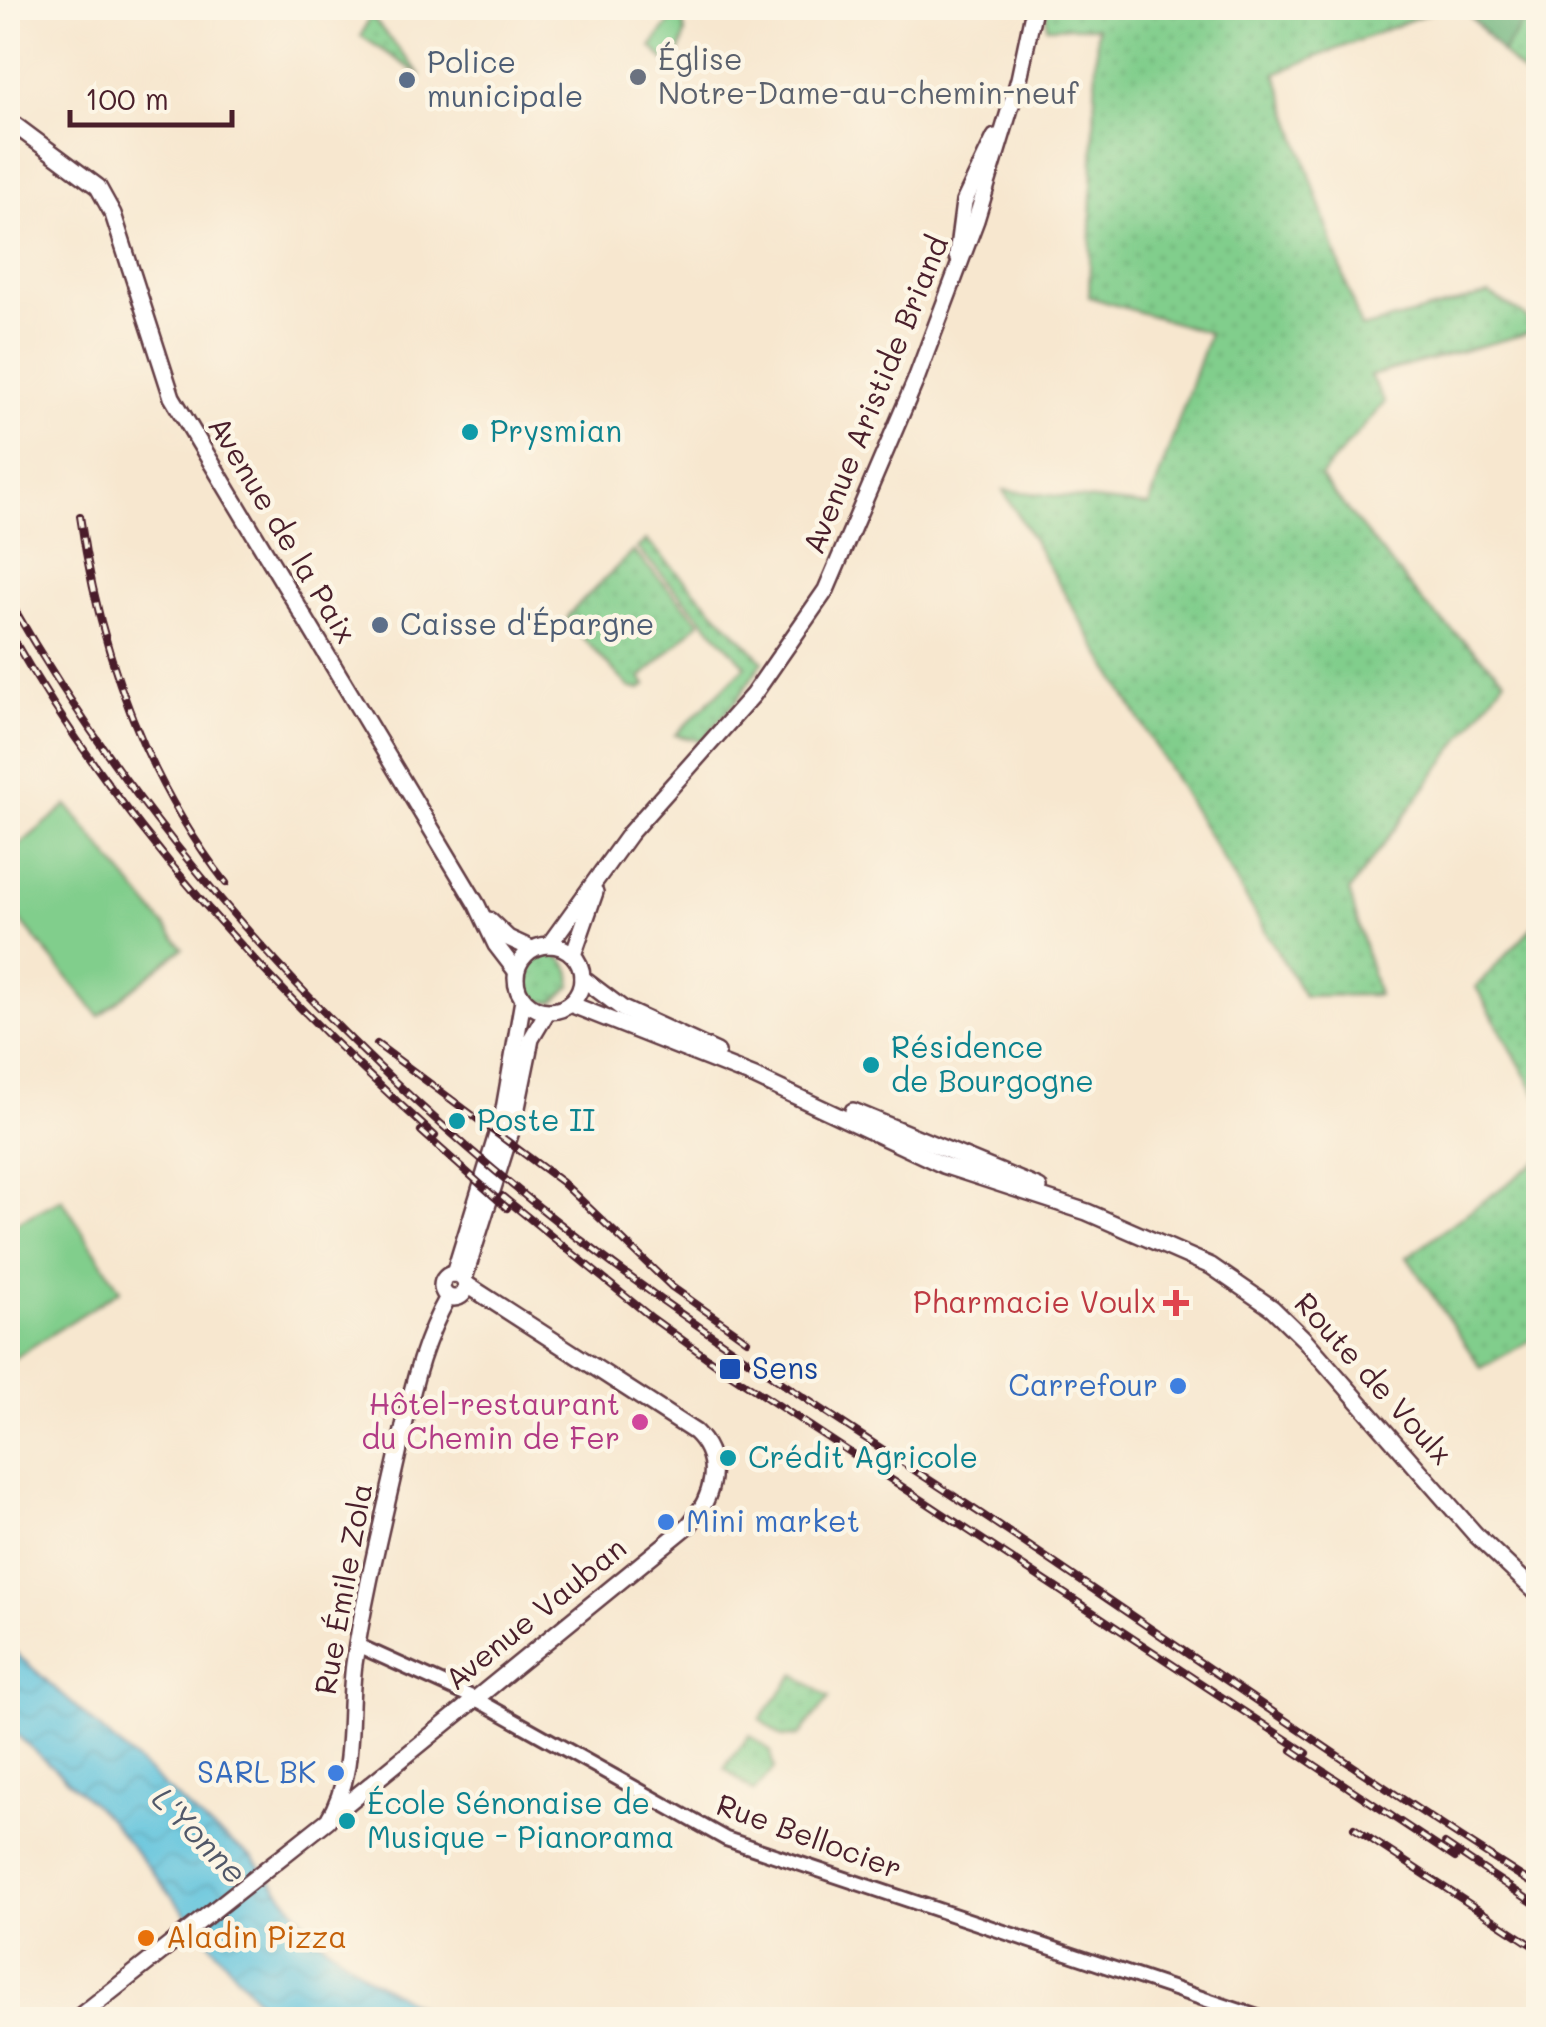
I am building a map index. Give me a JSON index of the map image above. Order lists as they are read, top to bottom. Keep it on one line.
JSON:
{"streets":{"main road":["Avenue Aristide Briand","Avenue de la Paix","Route de Voulx","Rue Émile Zola","Avenue Vauban"],"street":["Rue Bellocier"]},"crossings":[["Rue Émile Zola","Avenue Vauban"],["Rue Émile Zola","Rue Bellocier"],["Avenue Vauban","Rue Bellocier"]],"water":["L'Yonne"],"places":{"other":["Église Notre-Dame-au-chemin-neuf","Police municipale","Prysmian","Caisse d'Épargne","Résidence de Bourgogne","Poste II","Carrefour","Hôtel-restaurant du Chemin de Fer","Crédit Agricole","Mini market","SARL BK","École Sénonaise de Musique - Pianorama","Aladin Pizza"],"health":["Pharmacie Voulx"],"transit":["Sens"]},"scale_bar":"100 m"}
